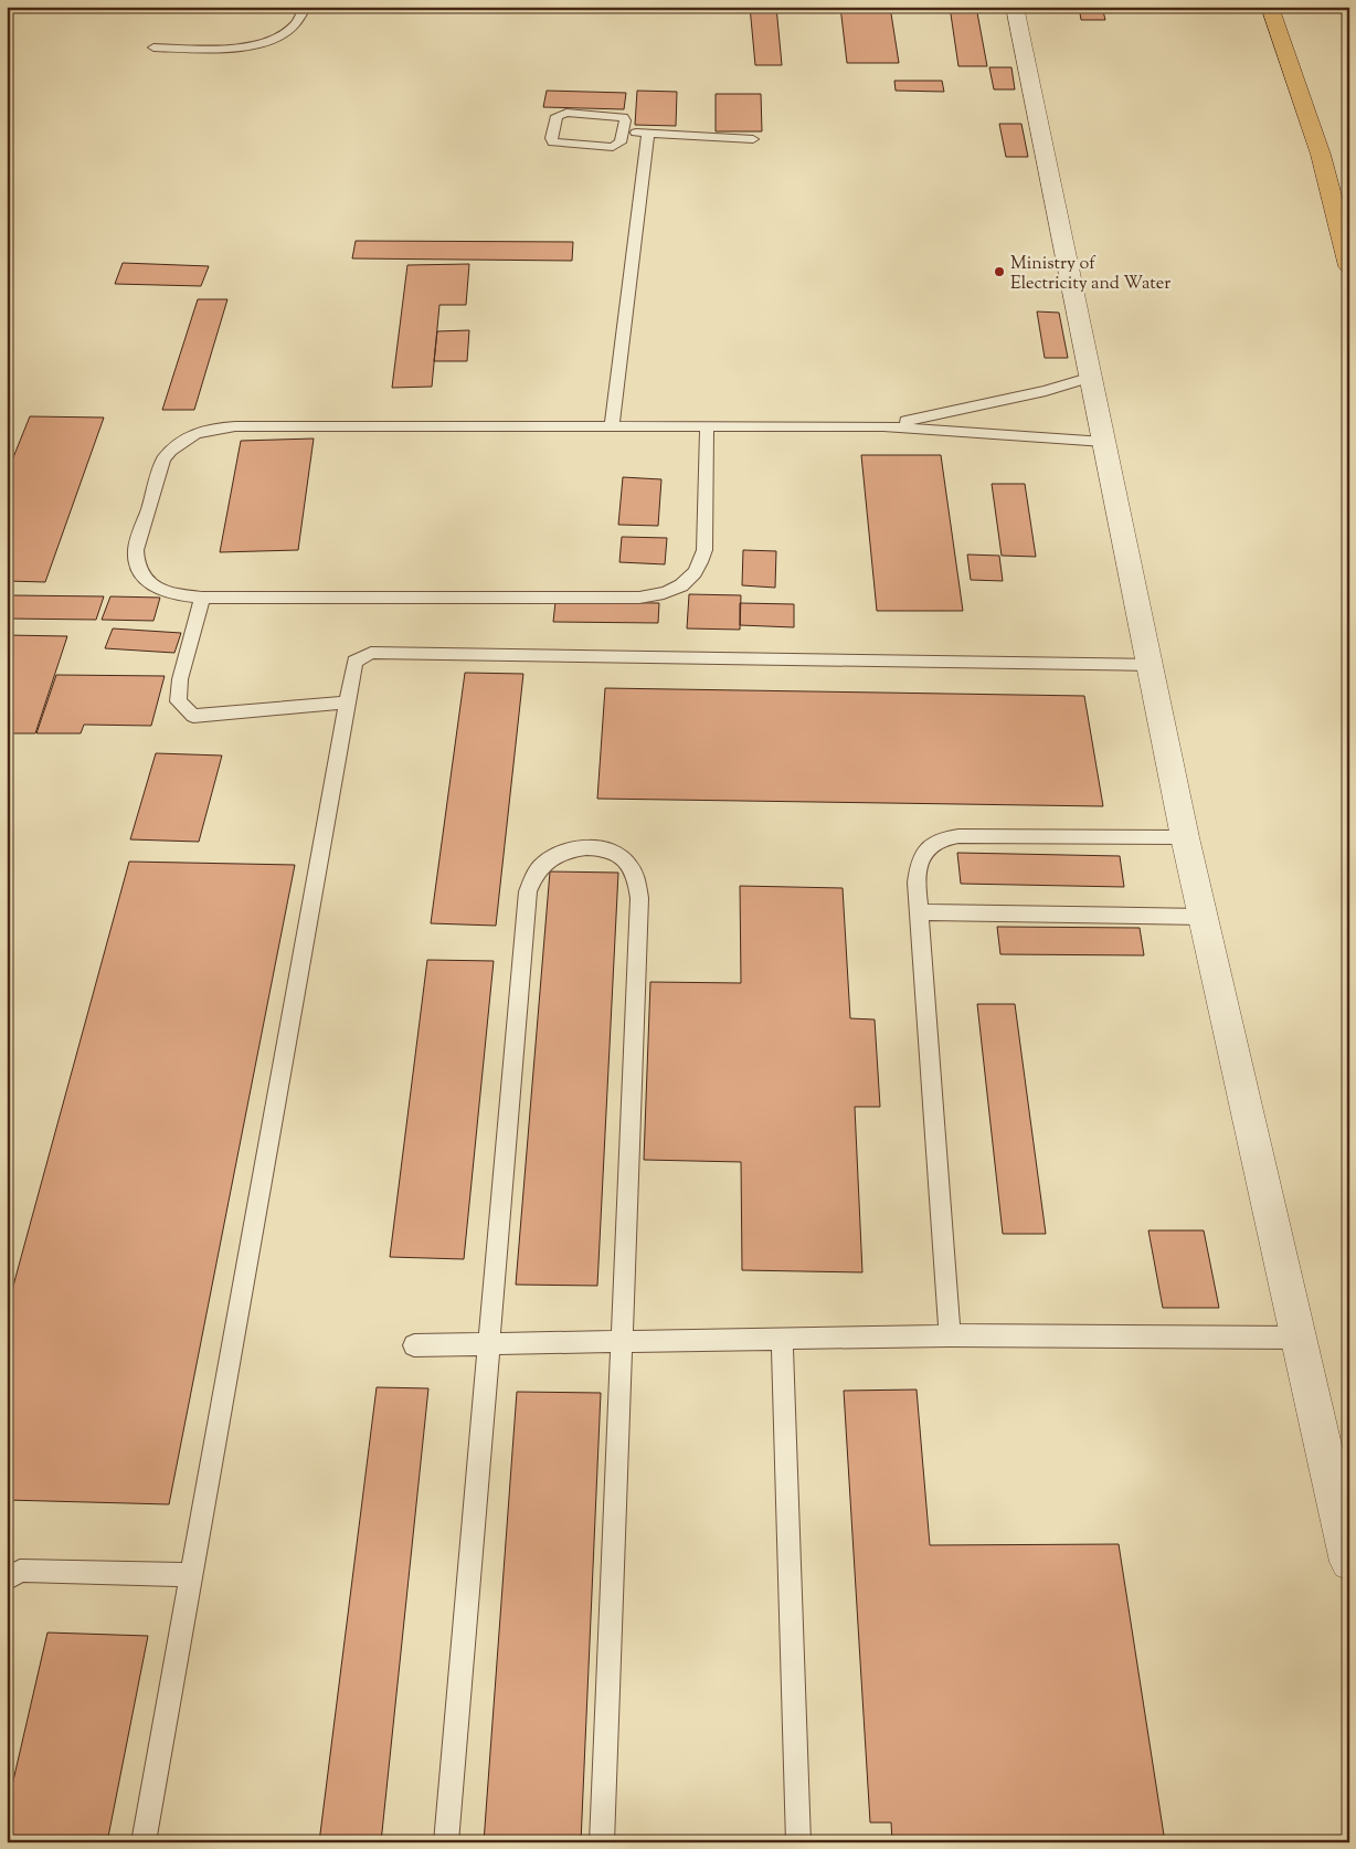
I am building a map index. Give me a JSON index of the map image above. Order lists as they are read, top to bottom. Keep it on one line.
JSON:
{"places":["Ministry of Electricity and Water"]}
